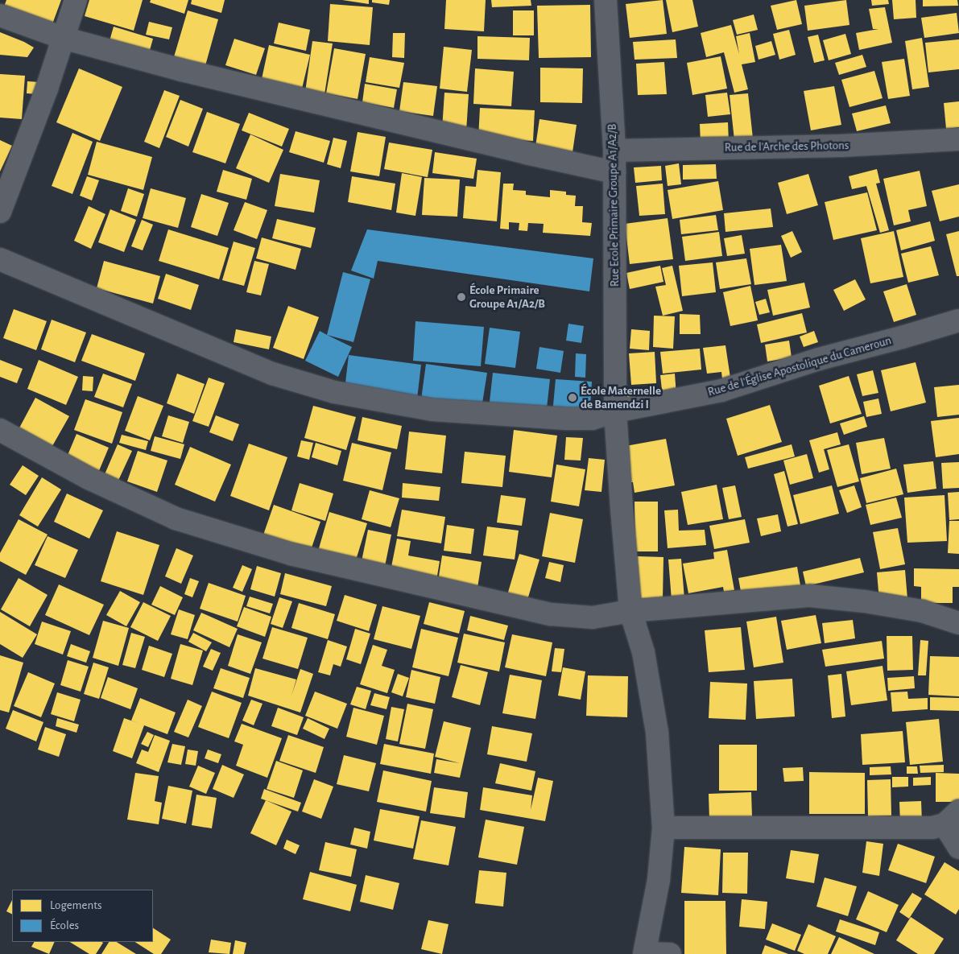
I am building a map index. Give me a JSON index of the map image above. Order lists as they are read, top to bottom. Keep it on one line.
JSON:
{"streets":{"street":["Rue de l'Arche des Photons","Rue Ecole Primaire Groupe A1/A2/B","Rue de l'Église Apostolique du Cameroun"]},"crossings":[["Rue de l'Arche des Photons","Rue Ecole Primaire Groupe A1/A2/B"],["Rue Ecole Primaire Groupe A1/A2/B","Rue de l'Église Apostolique du Cameroun"]],"places":["École Primaire Groupe A1/A2/B","École Maternelle de Bamendzi I"],"legend":["Logements","Écoles"]}
